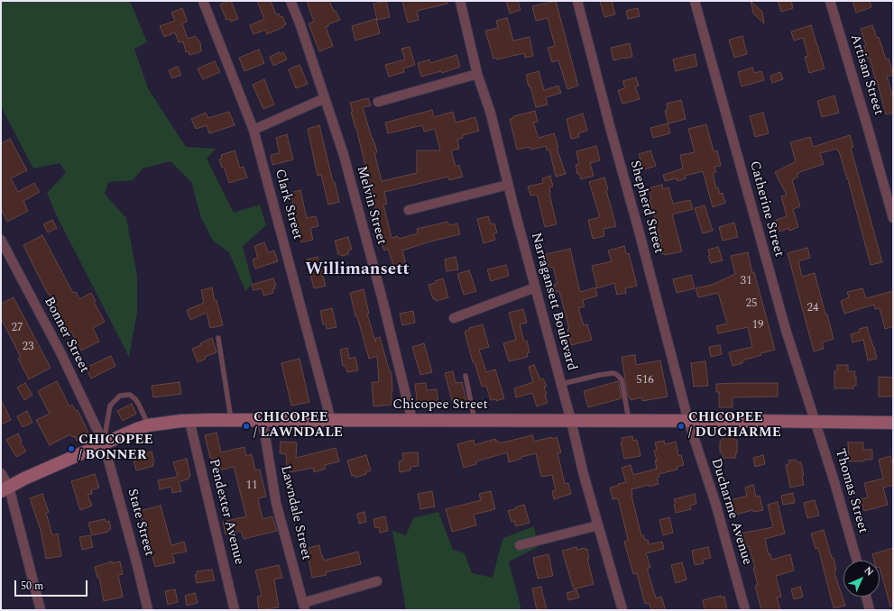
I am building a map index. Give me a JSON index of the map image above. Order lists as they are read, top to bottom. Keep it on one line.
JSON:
{"streets":{"main road":["Chicopee Street"],"street":["Artisan Street","Clark Street","Melvin Street","Shepherd Street","Catherine Street","Narragansett Boulevard","Bonner Street","Thomas Street","Pendexter Avenue","Ducharme Avenue","Lawndale Street","State Street"]},"crossings":[["Clark Street","Chicopee Street"],["Melvin Street","Chicopee Street"],["Shepherd Street","Chicopee Street"],["Shepherd Street","Ducharme Avenue"],["Catherine Street","Chicopee Street"],["Catherine Street","Thomas Street"],["Narragansett Boulevard","Chicopee Street"],["Bonner Street","Chicopee Street"],["Bonner Street","State Street"],["Chicopee Street","Thomas Street"],["Chicopee Street","Pendexter Avenue"],["Chicopee Street","Ducharme Avenue"],["Chicopee Street","Lawndale Street"],["Chicopee Street","State Street"]],"districts":["Willimansett"],"places":["CHICOPEE / LAWNDALE","CHICOPEE / DUCHARME","CHICOPEE / BONNER"],"house_numbers":["31","25","24","19","27","23","516","11"],"scale_bar":"50 m","north":"top right"}
